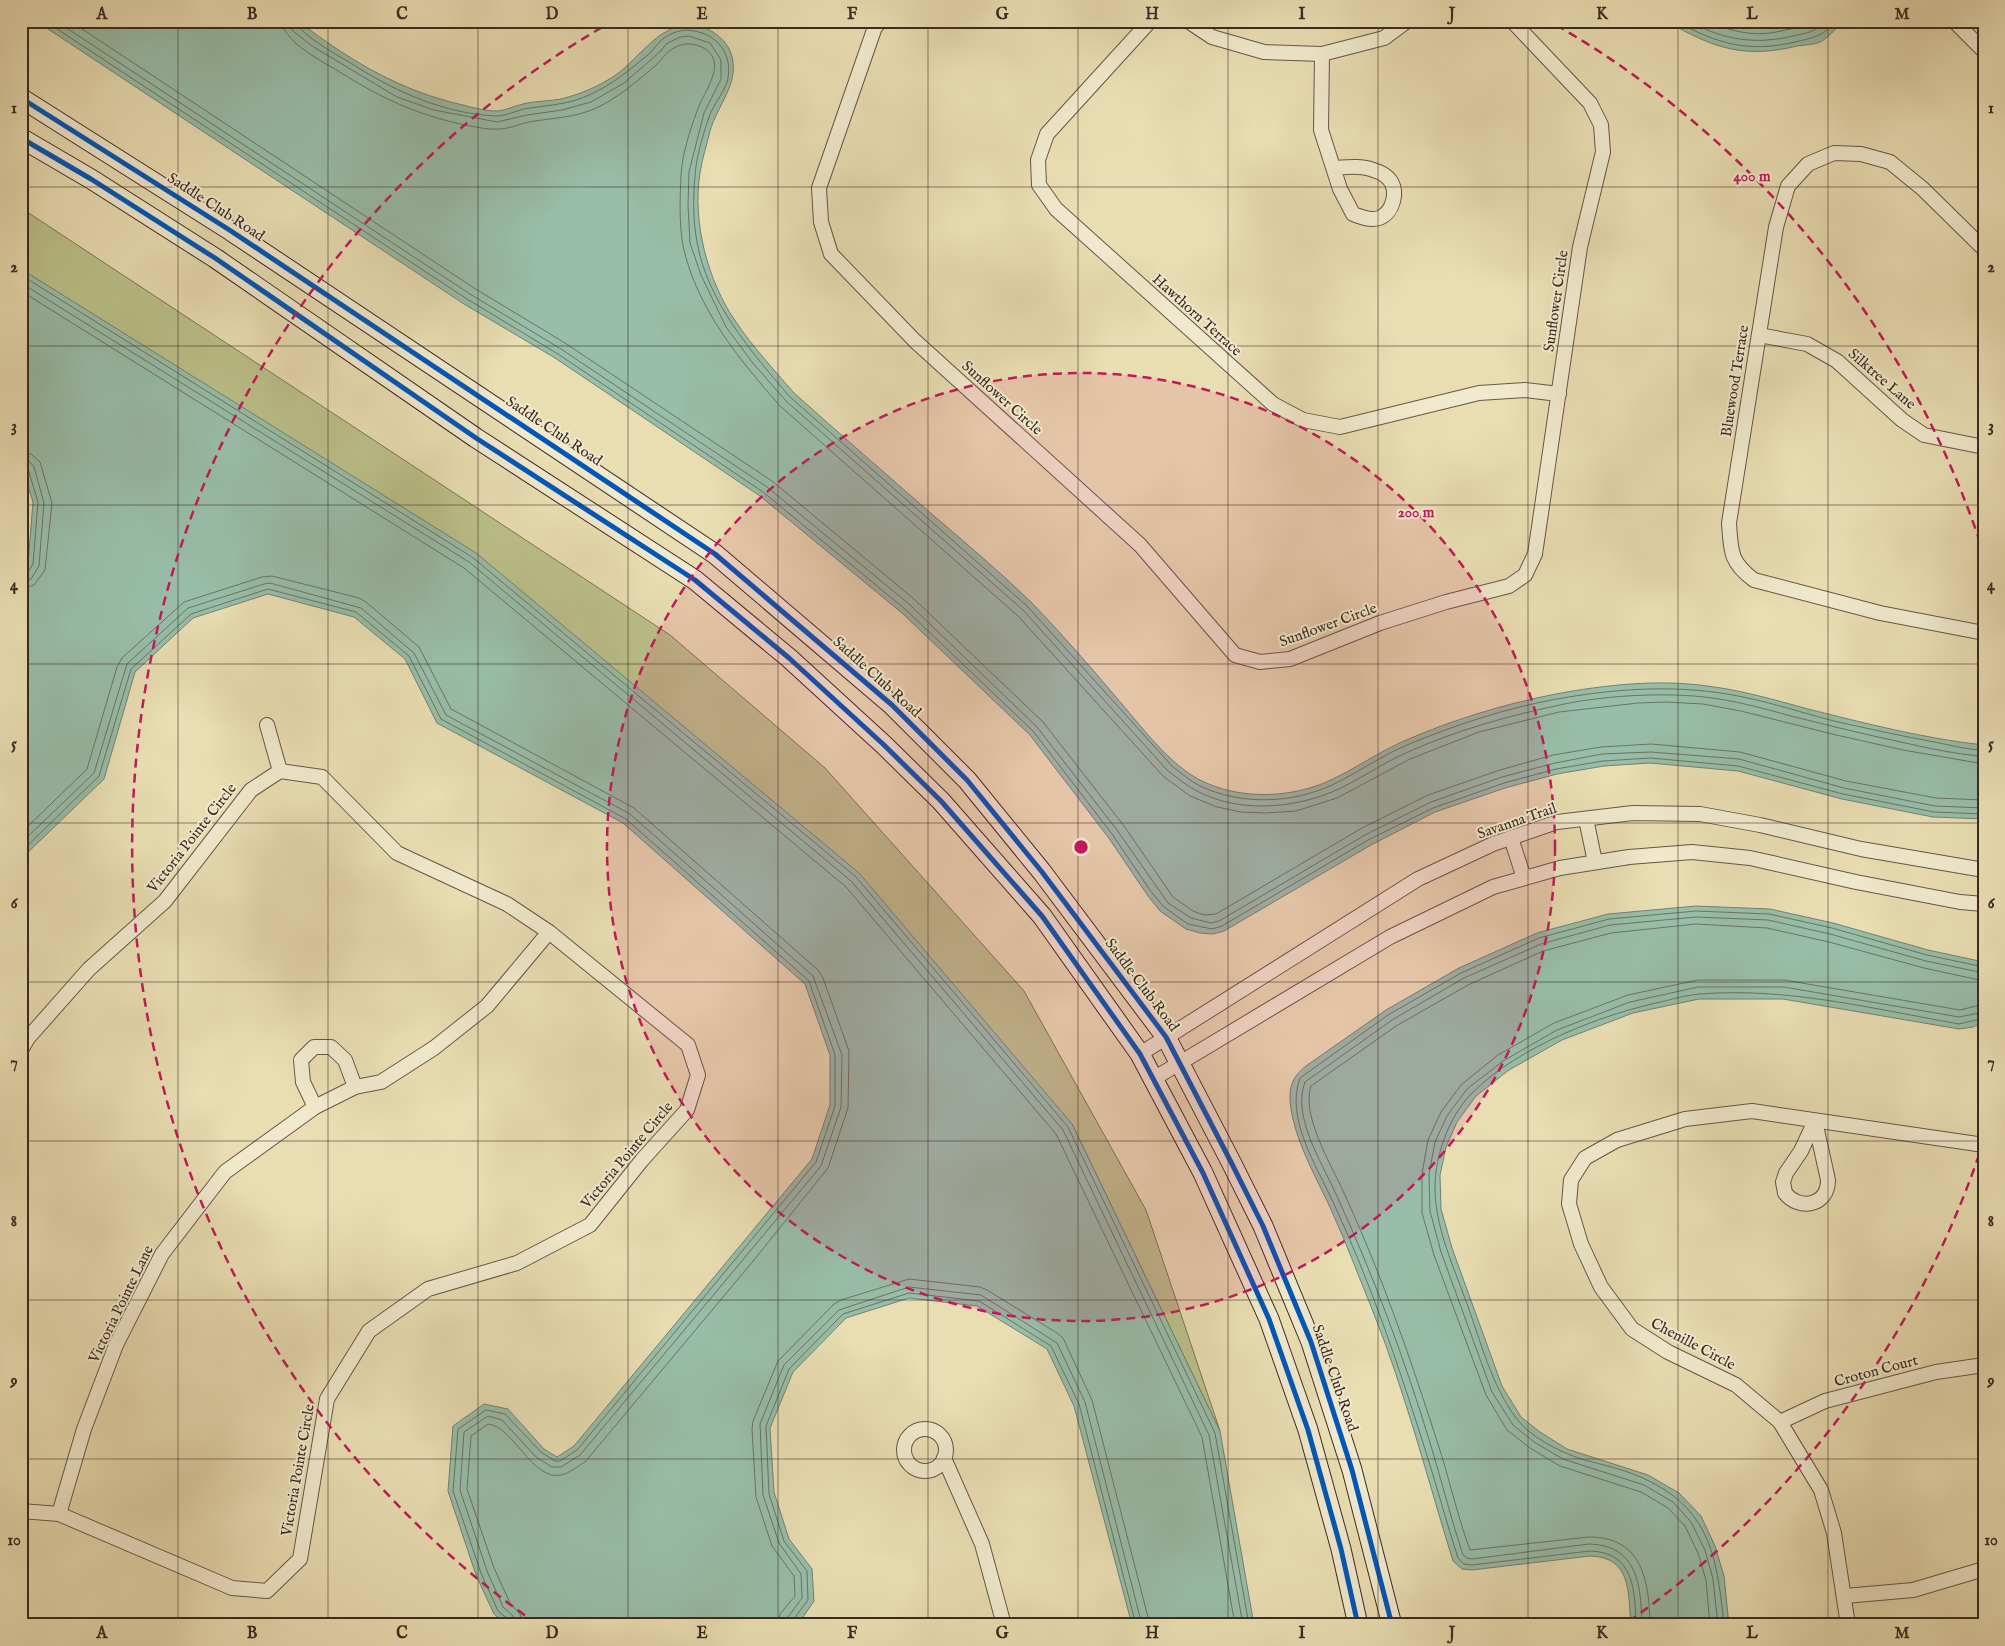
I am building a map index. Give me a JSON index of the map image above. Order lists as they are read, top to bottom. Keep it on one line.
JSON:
{"streets":{"street":["Saddle Club Road","Sunflower Circle","Hawthorn Terrace","Silktree Lane","Bluewood Terrace","Savanna Trail","Victoria Pointe Circle","Victoria Pointe Lane","Chenille Circle","Croton Court"]},"crossings":[["Saddle Club Road","Savanna Trail"],["Sunflower Circle","Hawthorn Terrace"],["Silktree Lane","Bluewood Terrace"],["Victoria Pointe Circle","Victoria Pointe Lane"],["Chenille Circle","Croton Court"]],"grid":{"columns":["A","B","C","D","E","F","G","H","I","J","K","L","M"],"rows":["1","2","3","4","5","6","7","8","9","10"]},"rings":["400 m","200 m"]}
